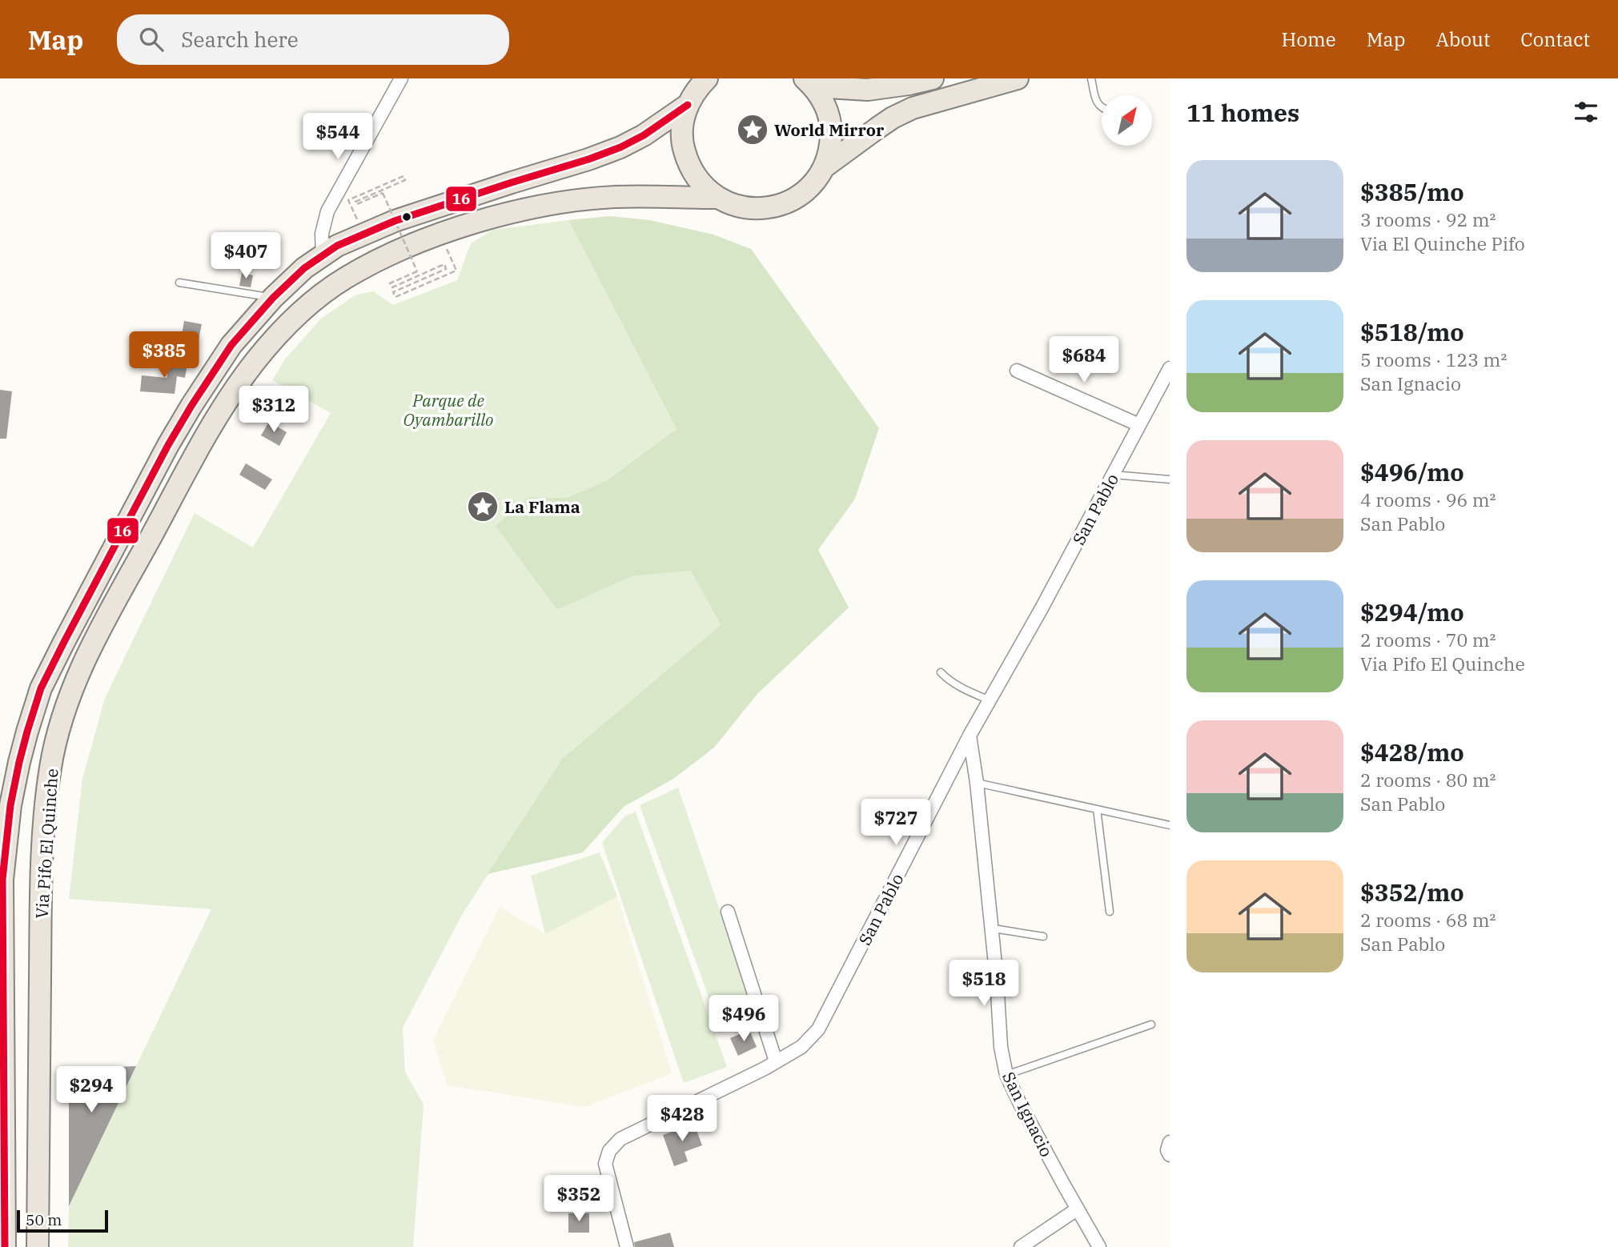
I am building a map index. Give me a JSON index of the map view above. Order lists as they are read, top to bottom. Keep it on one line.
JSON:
{"streets":{"highway":["Via Pifo El Quinche"],"street":["San Pablo","San Ignacio"]},"crossings":[["San Pablo","San Ignacio"]],"parks":["Parque de Oyambarillo"],"places":{"place":["World Mirror","La Flama"]},"lines":["transit line 16"],"scale_bar":"50 m","north":"top right","page":{"header":"Map","search":"Search here","nav":["Home","Map","About","Contact"],"heading":"11 homes","price":["$544","$407","$385","$684","$312","$727","$518","$496","$294","$428","$352"],"list":[{"name":"$385/mo","note":"3 rooms · 92 m² · Via El Quinche Pifo"},{"name":"$518/mo","note":"5 rooms · 123 m² · San Ignacio"},{"name":"$496/mo","note":"4 rooms · 96 m² · San Pablo"},{"name":"$294/mo","note":"2 rooms · 70 m² · Via Pifo El Quinche"},{"name":"$428/mo","note":"2 rooms · 80 m² · San Pablo"},{"name":"$352/mo","note":"2 rooms · 68 m² · San Pablo"}],"scale":"50 m"}}
